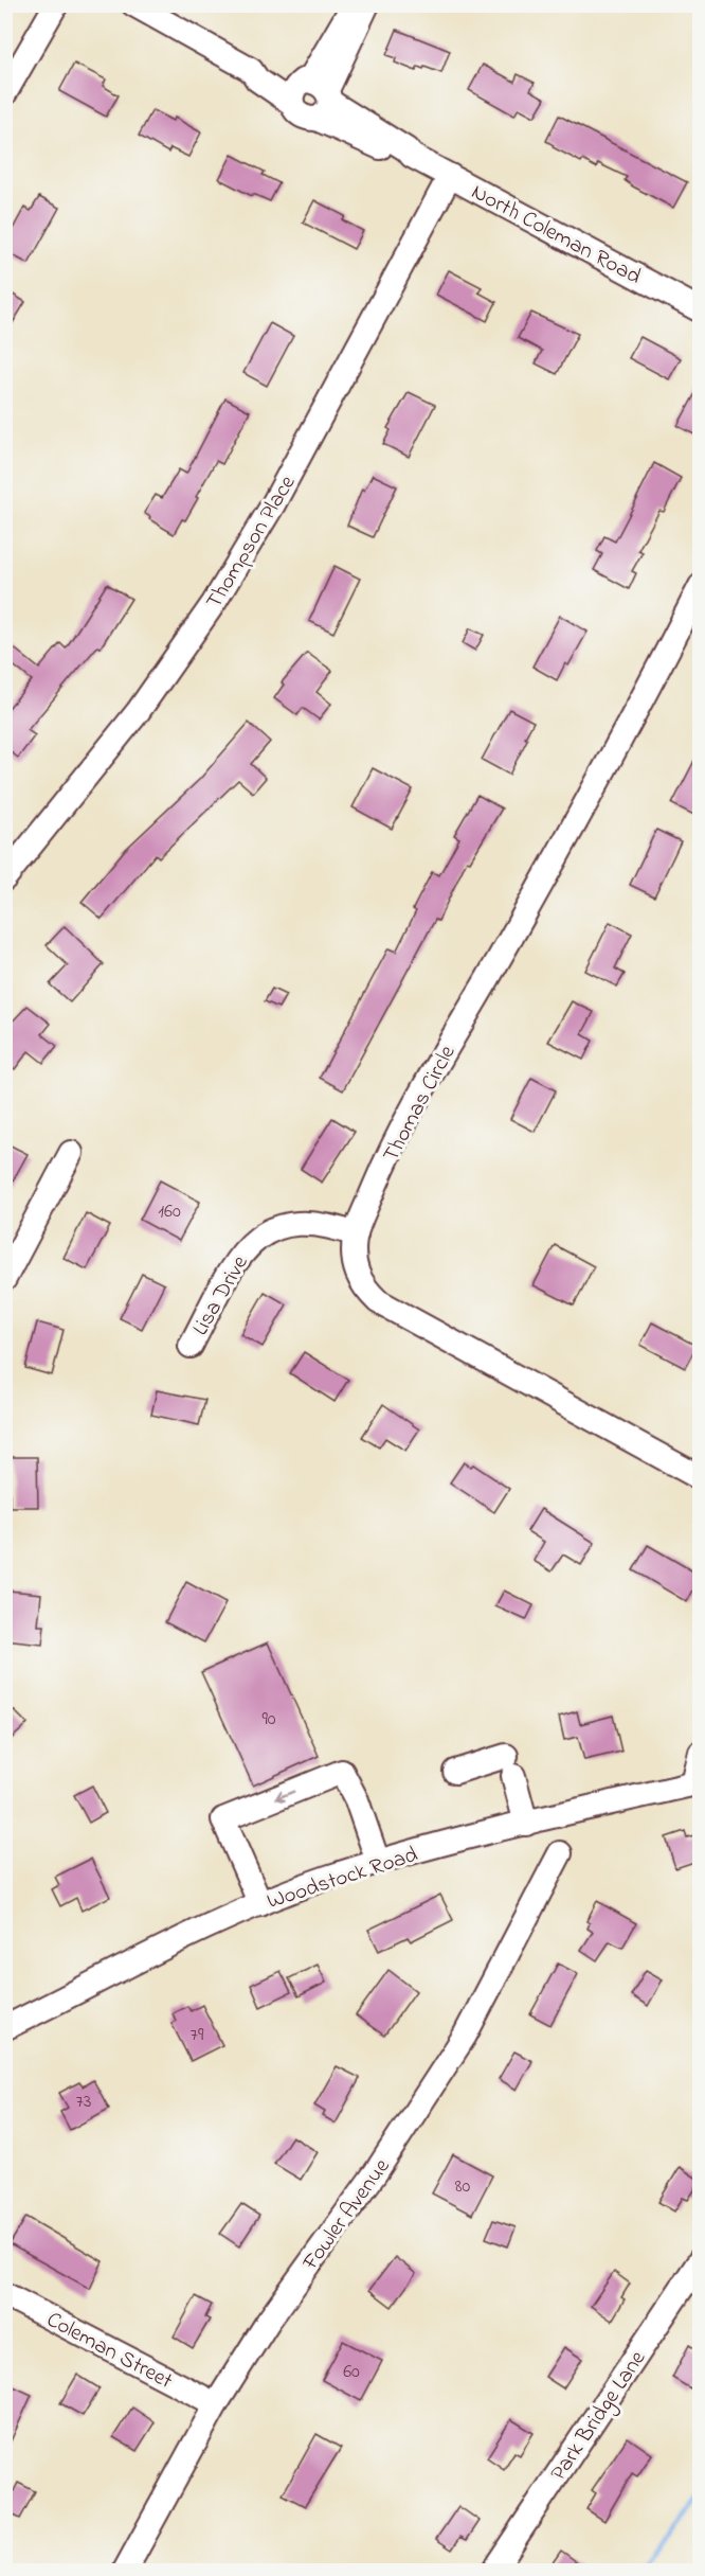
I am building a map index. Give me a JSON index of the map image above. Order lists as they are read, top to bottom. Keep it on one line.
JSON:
{"streets":{"street":["North Coleman Road","Thompson Place","Thomas Circle","Lisa Drive","Woodstock Road","Fowler Avenue","Coleman Street","Park Bridge Lane"]},"crossings":[["North Coleman Road","Thompson Place"],["Thomas Circle","Lisa Drive"],["Fowler Avenue","Coleman Street"]],"house_numbers":["160","90","79","73","80","60"]}
